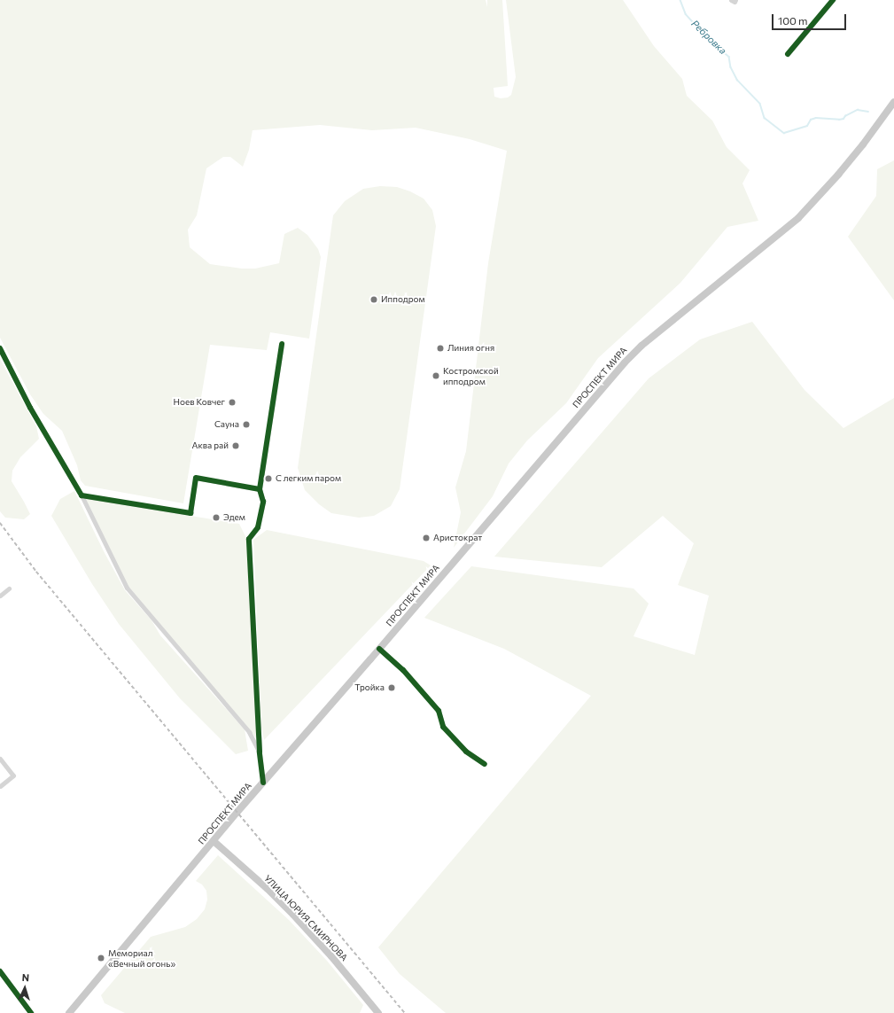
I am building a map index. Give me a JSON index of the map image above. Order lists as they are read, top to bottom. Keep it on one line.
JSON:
{"streets":{"main road":["ПРОСПЕКТ МИРА","УЛИЦА ЮРИЯ СМИРНОВА"]},"crossings":[["ПРОСПЕКТ МИРА","УЛИЦА ЮРИЯ СМИРНОВА"]],"water":["Ребровка"],"places":["Ипподром","Линия огня","Костромской ипподром","Ноев Ковчег","Сауна","Аква рай","С легким паром","Эдем","Аристократ","Тройка","Мемориал «Вечный огонь»"],"scale_bar":"100 m","north":"top"}
